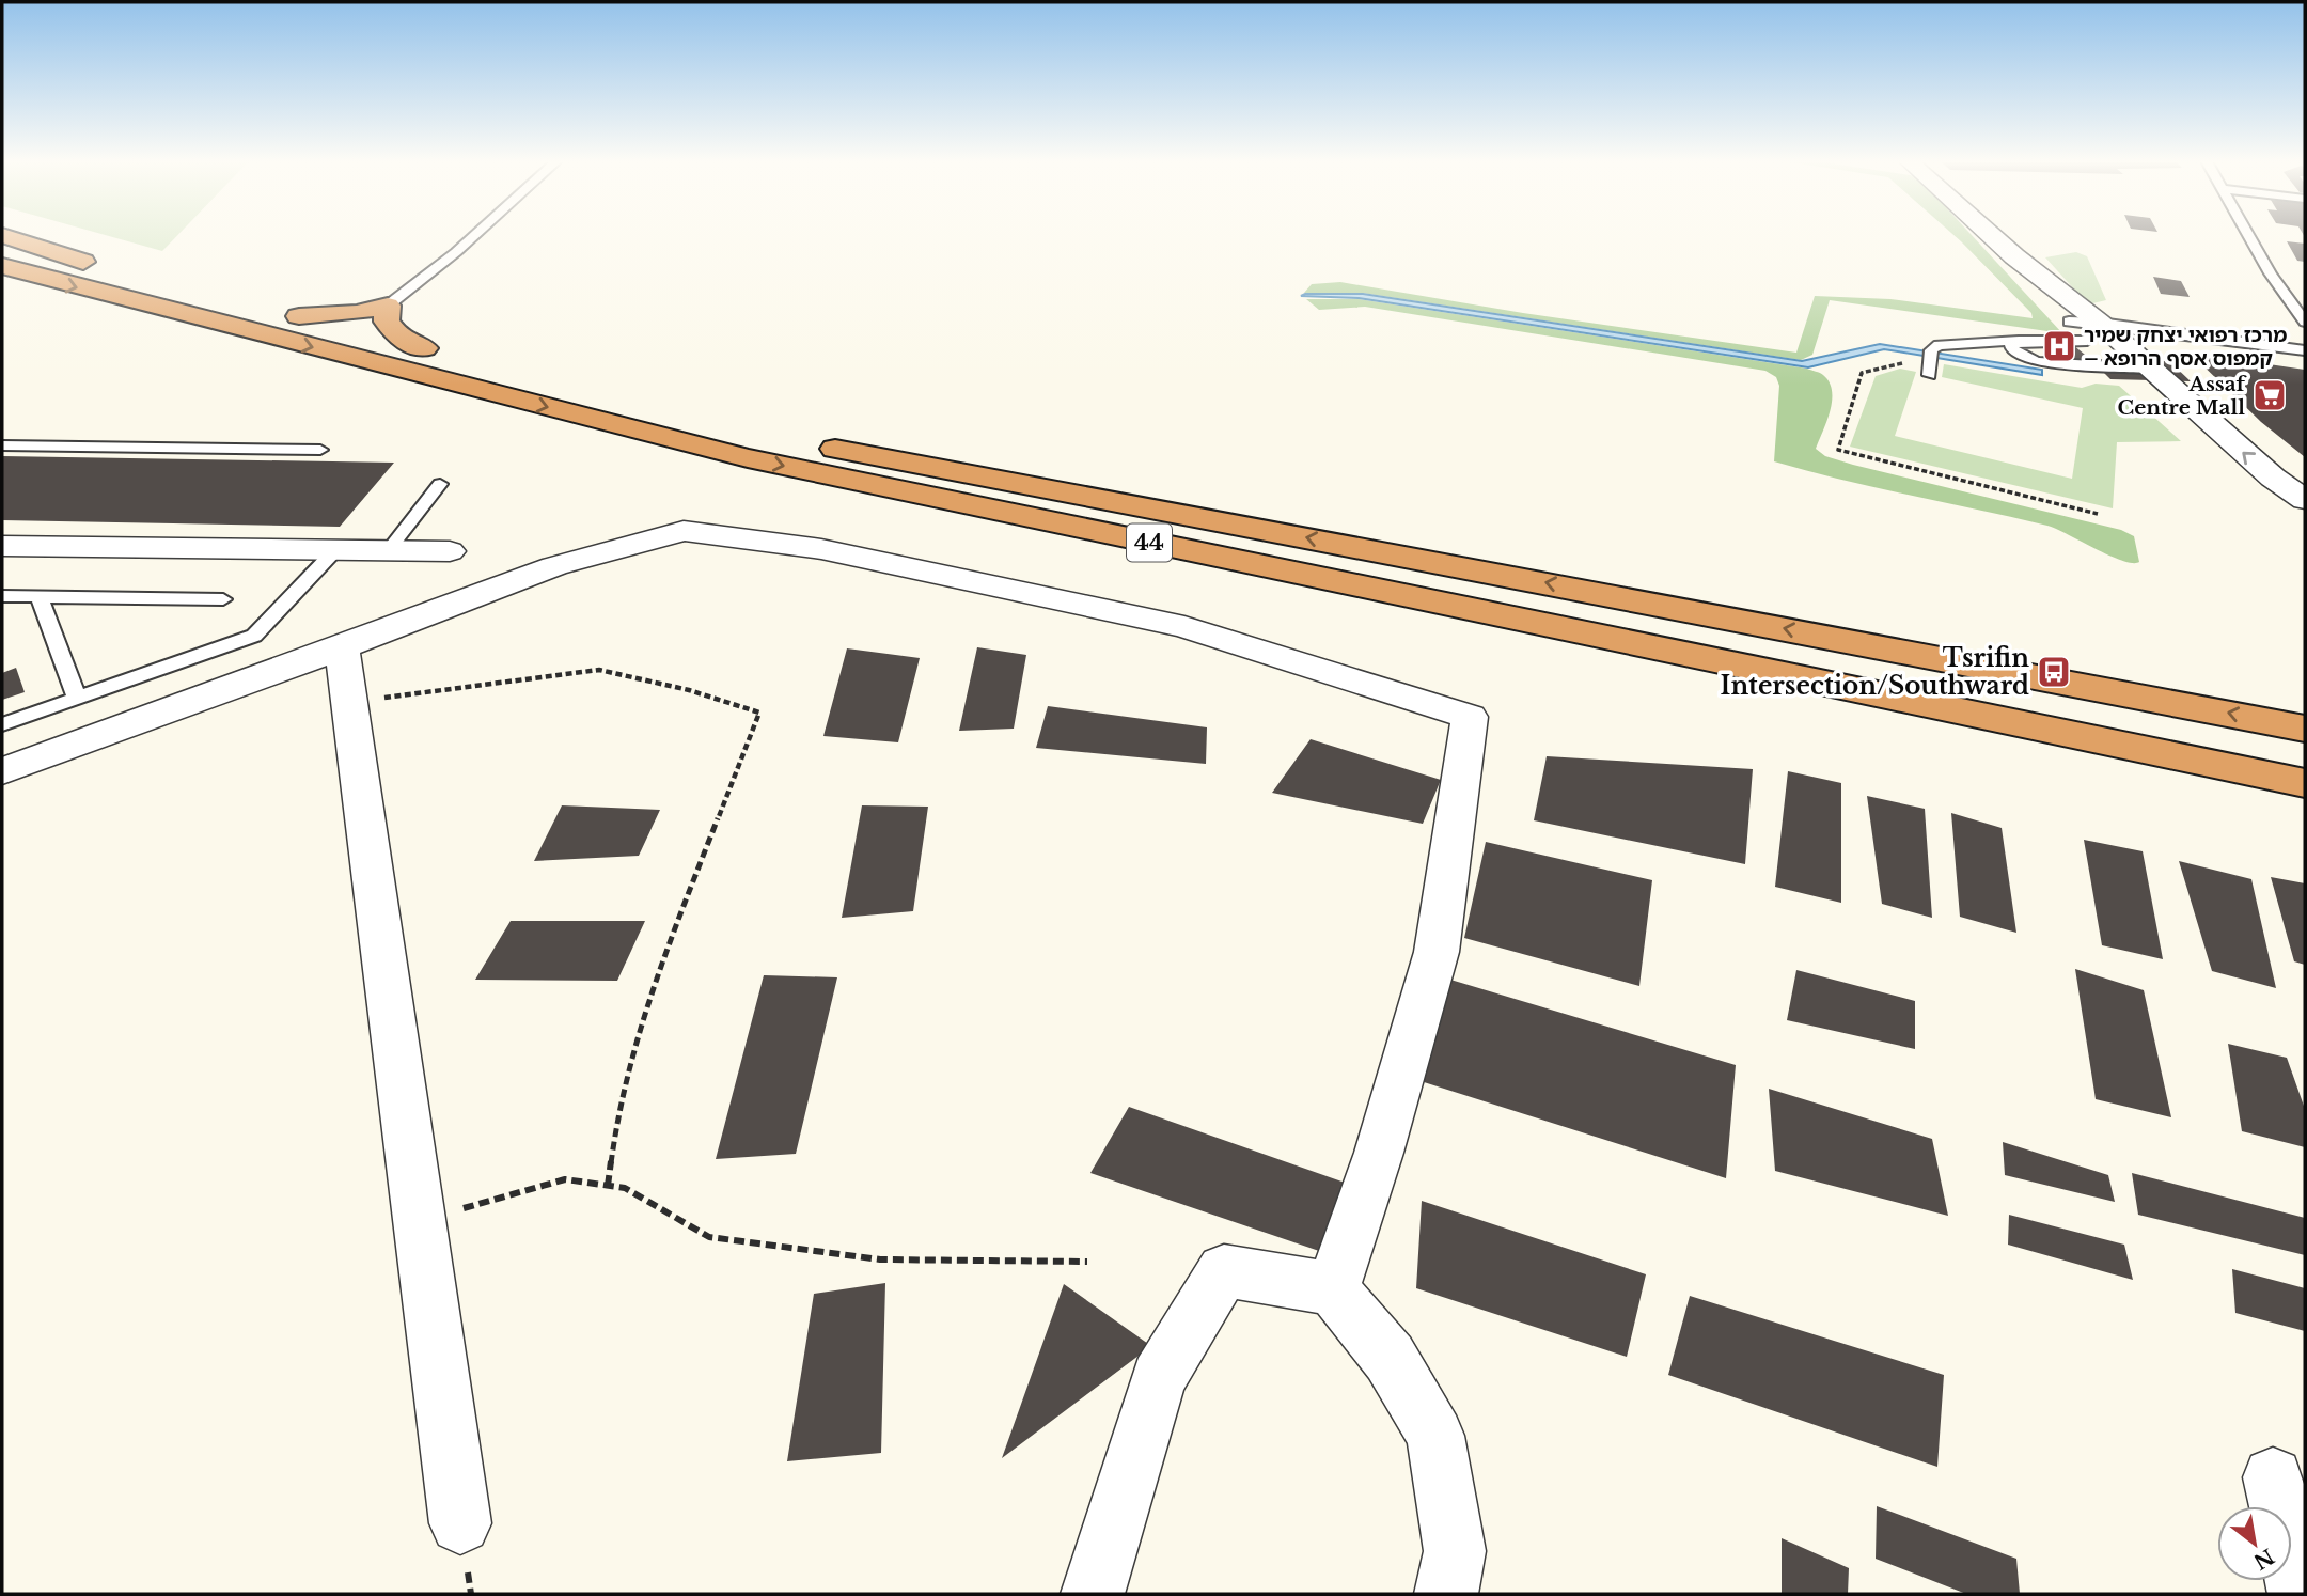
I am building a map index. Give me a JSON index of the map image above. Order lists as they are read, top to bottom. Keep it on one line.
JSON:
{"streets":{"highway":["44"]},"places":{"hospital":["מרכז רפואי יצחק שמיר – קמפוס אסף הרופא"],"supermarket":["Assaf Centre Mall"],"bus stop":["Tsrifin Intersection/Southward"]},"north":"bottom right"}
